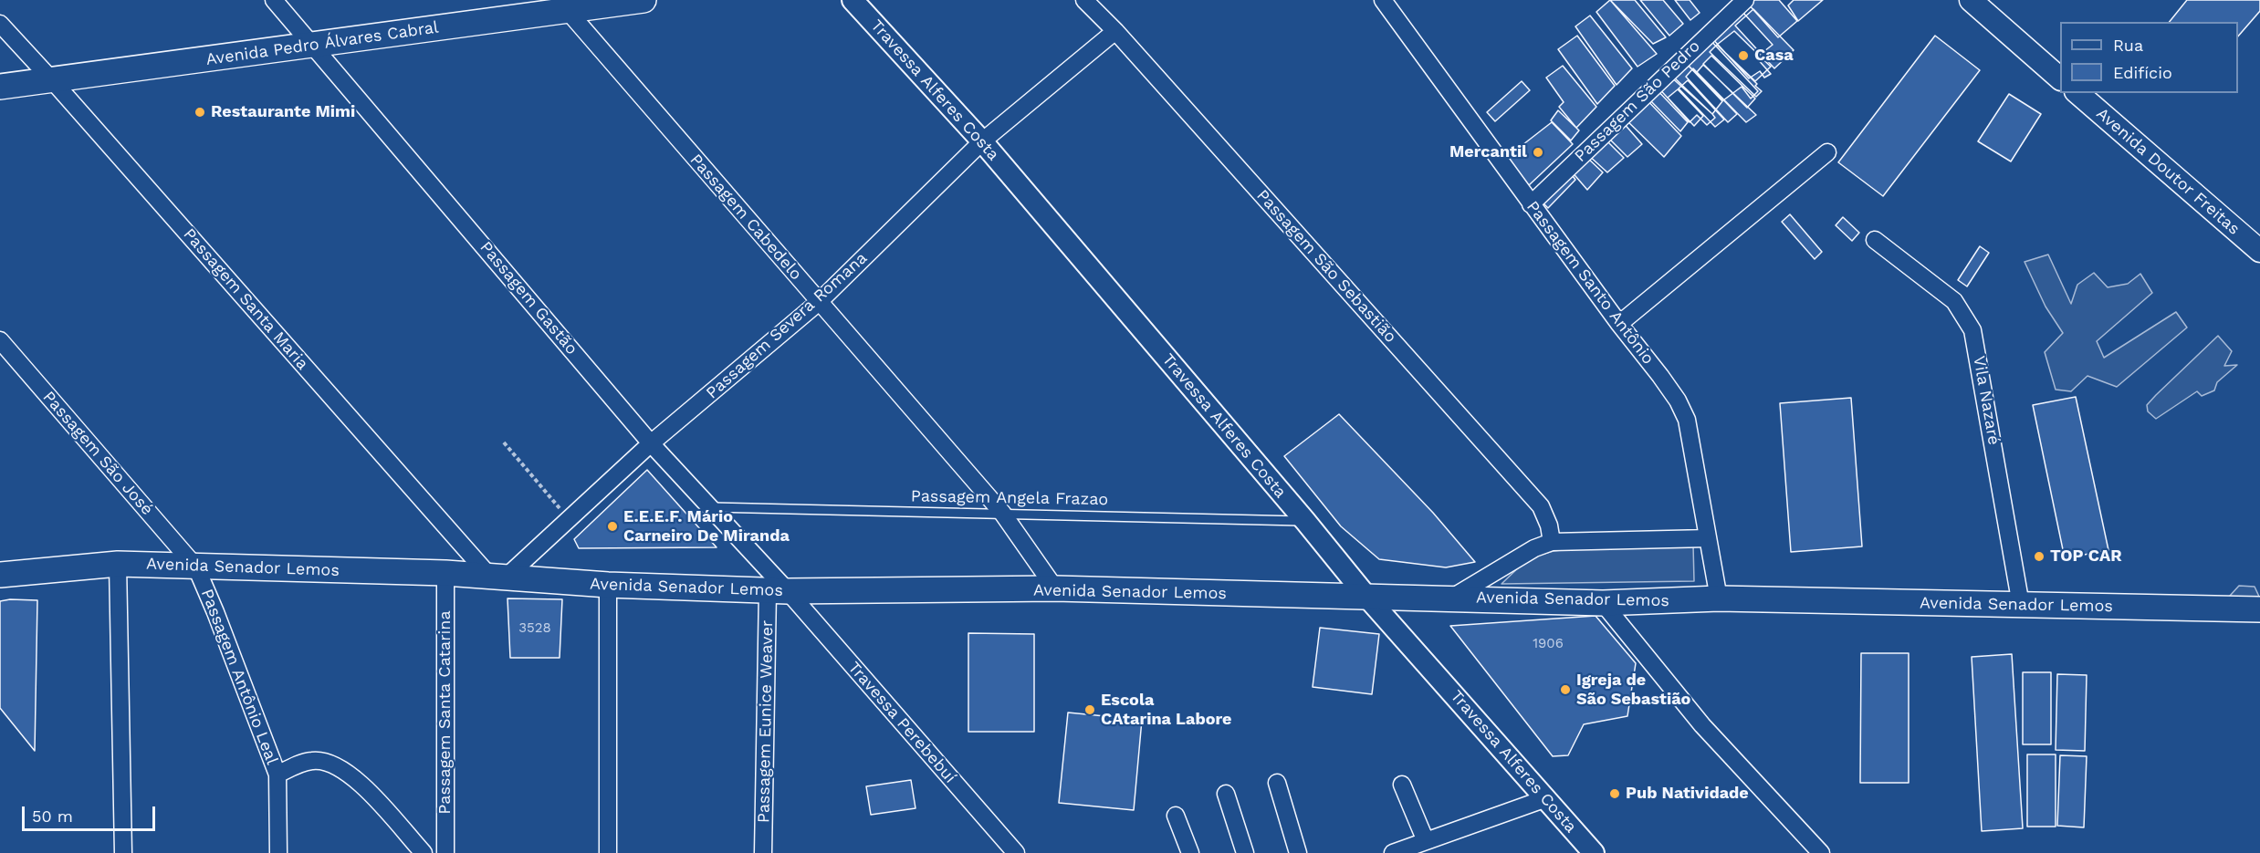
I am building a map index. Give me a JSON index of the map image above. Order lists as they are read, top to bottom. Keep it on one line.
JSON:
{"streets":{"main road":["Avenida Pedro Álvares Cabral","Avenida Doutor Freitas","Avenida Senador Lemos"],"street":["Travessa Alferes Costa","Passagem São Pedro","Passagem Cabedelo","Passagem São Sebastião","Passagem Santo Antônio","Passagem Gastão","Passagem Santa Maria","Passagem Severa Romana","Vila Nazaré","Passagem São José","Passagem Antônio Leal","Passagem Santa Catarina","Passagem Eunice Weaver","Travessa Perebebuí"],"lane":["Passagem Angela Frazao"]},"crossings":[["Avenida Pedro Álvares Cabral","Passagem Cabedelo"],["Avenida Pedro Álvares Cabral","Passagem Gastão"],["Avenida Pedro Álvares Cabral","Passagem Santa Maria"],["Travessa Alferes Costa","Passagem Severa Romana"],["Travessa Alferes Costa","Passagem Angela Frazao"],["Travessa Alferes Costa","Avenida Senador Lemos"],["Passagem São Pedro","Passagem Santo Antônio"],["Passagem Cabedelo","Passagem Severa Romana"],["Passagem Cabedelo","Passagem Angela Frazao"],["Passagem Cabedelo","Avenida Senador Lemos"],["Passagem São Sebastião","Passagem Severa Romana"],["Passagem Santo Antônio","Avenida Senador Lemos"],["Passagem Gastão","Passagem Severa Romana"],["Passagem Gastão","Passagem Angela Frazao"],["Passagem Gastão","Avenida Senador Lemos"],["Passagem Gastão","Passagem Eunice Weaver"],["Passagem Gastão","Travessa Perebebuí"],["Passagem Santa Maria","Passagem Severa Romana"],["Passagem Santa Maria","Avenida Senador Lemos"],["Passagem Severa Romana","Avenida Senador Lemos"],["Vila Nazaré","Avenida Senador Lemos"],["Passagem São José","Avenida Senador Lemos"],["Passagem São José","Passagem Antônio Leal"],["Avenida Senador Lemos","Passagem Antônio Leal"],["Avenida Senador Lemos","Passagem Santa Catarina"],["Avenida Senador Lemos","Passagem Eunice Weaver"],["Avenida Senador Lemos","Travessa Perebebuí"],["Passagem Eunice Weaver","Travessa Perebebuí"]],"places":["Casa","Restaurante Mimi","Mercantil","E.E.E.F. Mário Carneiro De Miranda","TOP CAR","Igreja de São Sebastião","Escola CAtarina Labore","Pub Natividade"],"house_numbers":["3528","1906"],"legend":["Rua","Edifício"],"scale_bar":"50 m"}
